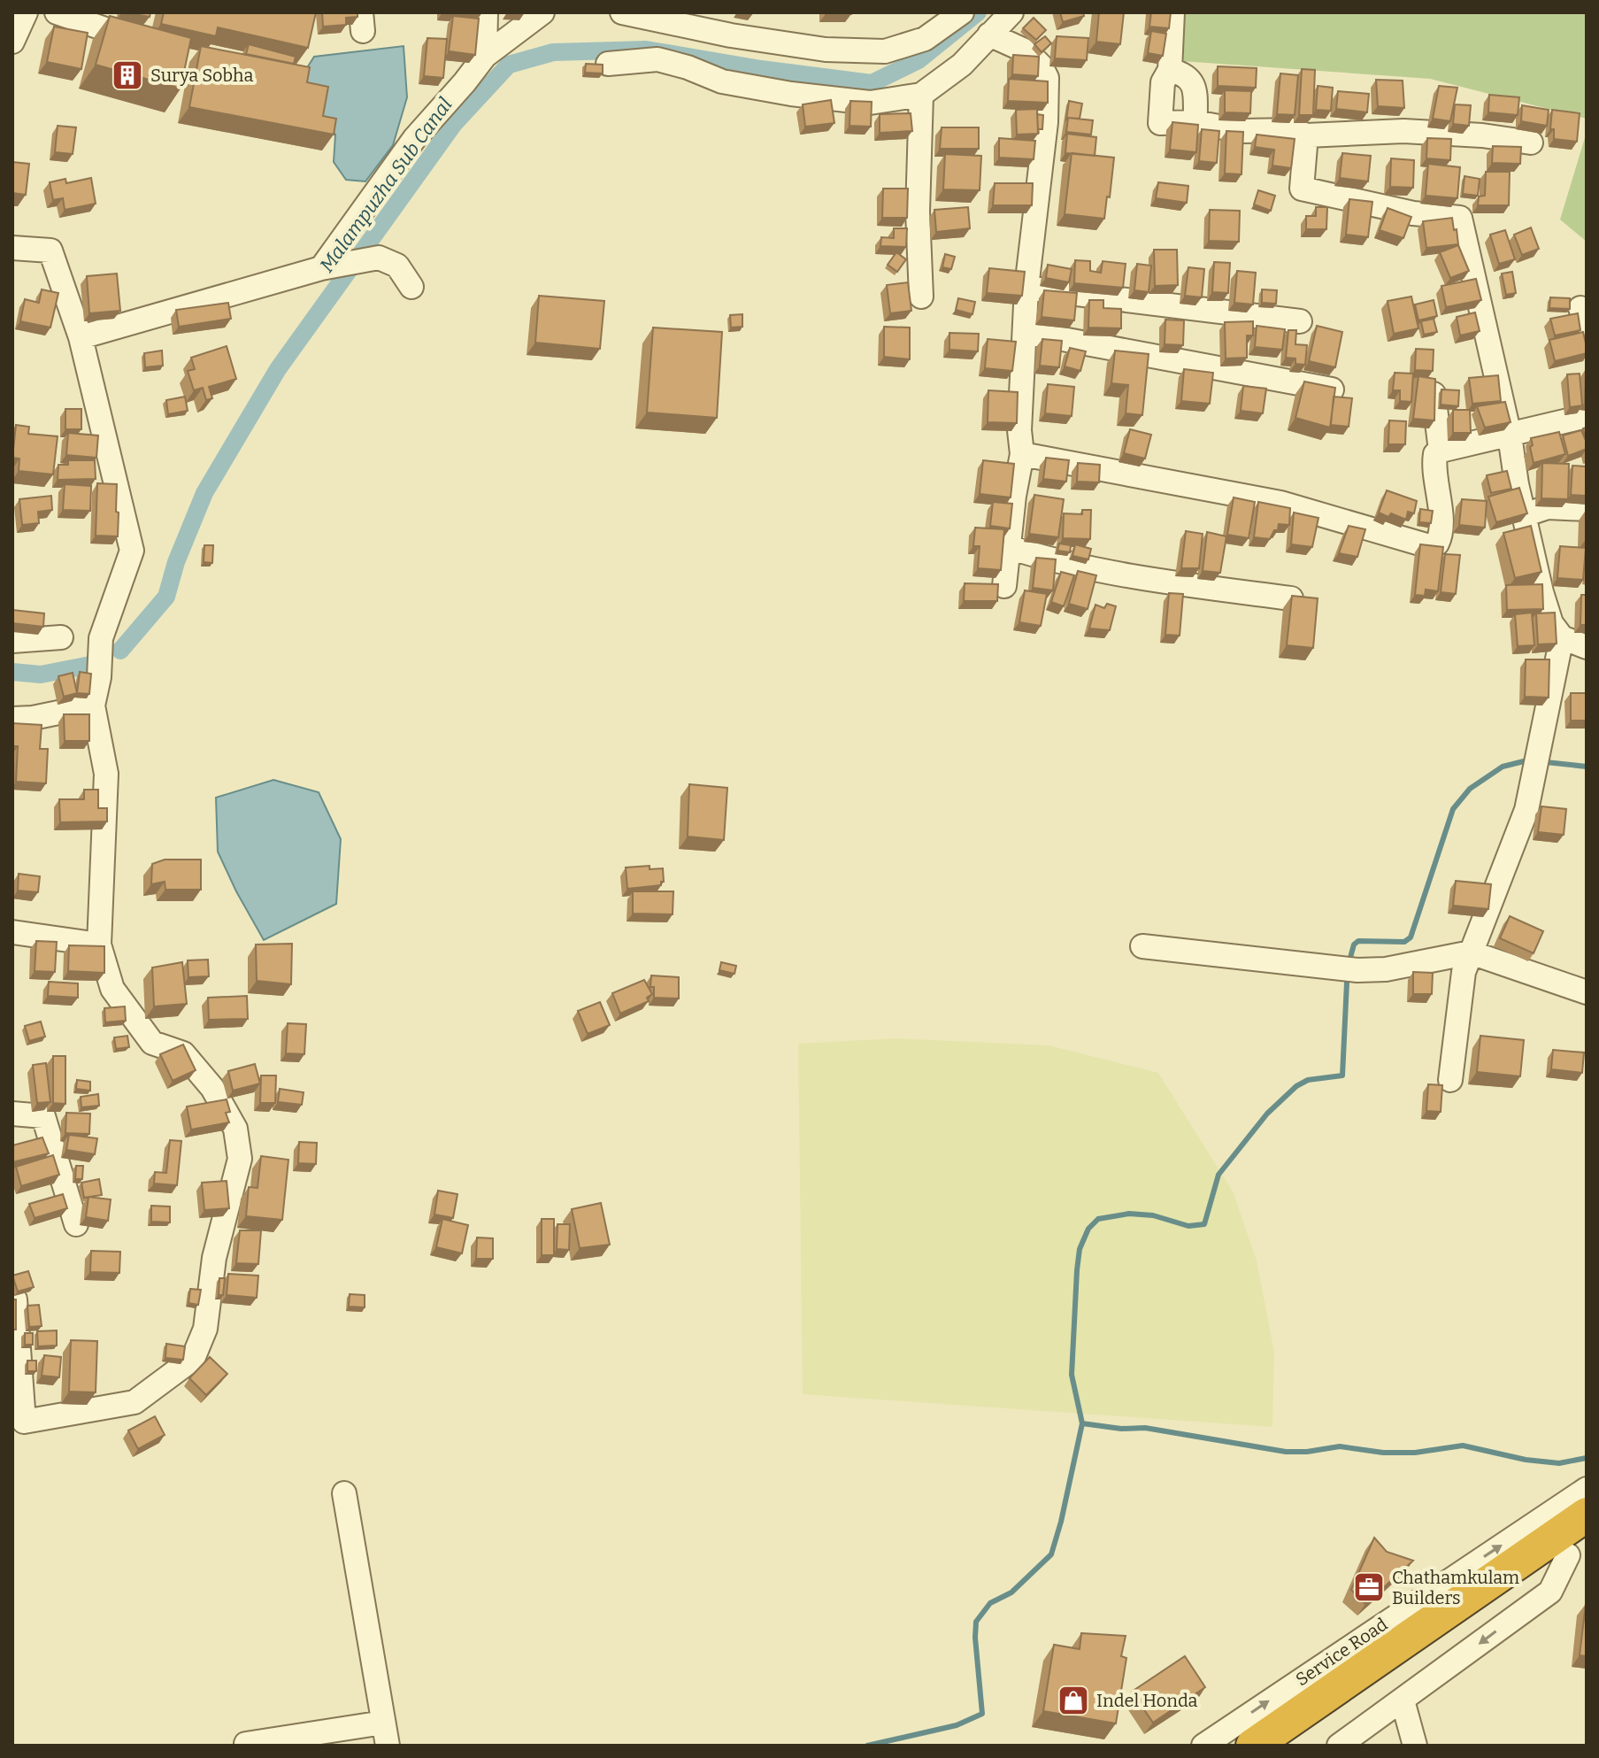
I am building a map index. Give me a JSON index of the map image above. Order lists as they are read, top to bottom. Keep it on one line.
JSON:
{"streets":{"street":["Service Road"]},"water":["Malampuzha Sub Canal"],"places":{"building":["Surya Sobha"],"office":["Chathamkulam Builders"],"shop":["Indel Honda"]}}
